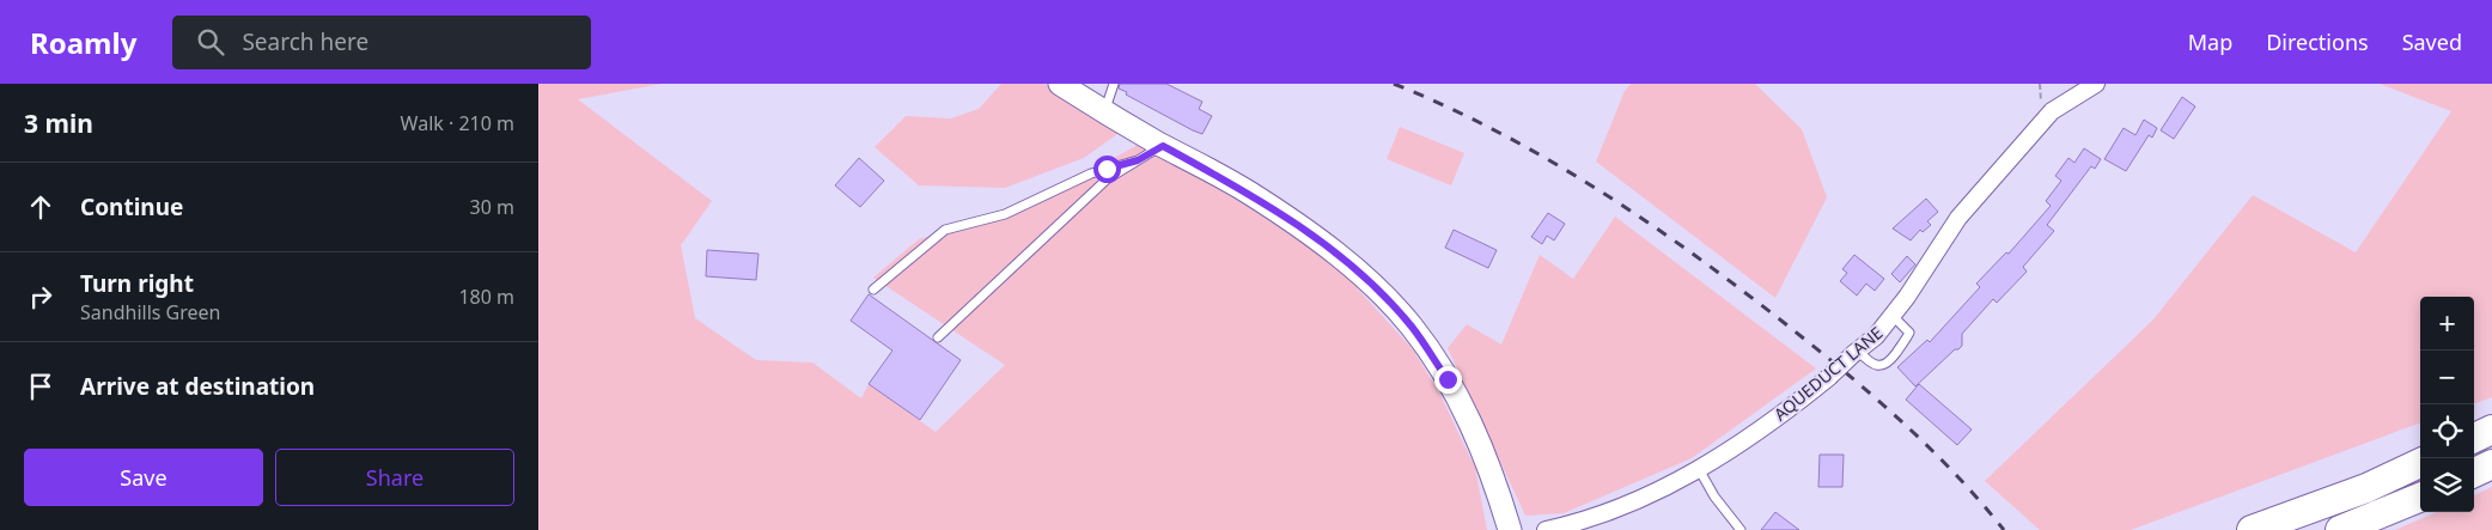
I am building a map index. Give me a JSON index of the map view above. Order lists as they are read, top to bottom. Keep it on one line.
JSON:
{"streets":{"street":["AQUEDUCT LANE"]},"page":{"header":"Roamly","search":"Search here","nav":["Map","Directions","Saved"],"heading":["3 min","Walk · 210 m"],"list":[["Continue","30 m"],["Turn right","Sandhills Green","180 m"],"Arrive at destination"],"map_buttons":["+","−"],"buttons":["Save","Share"]}}
